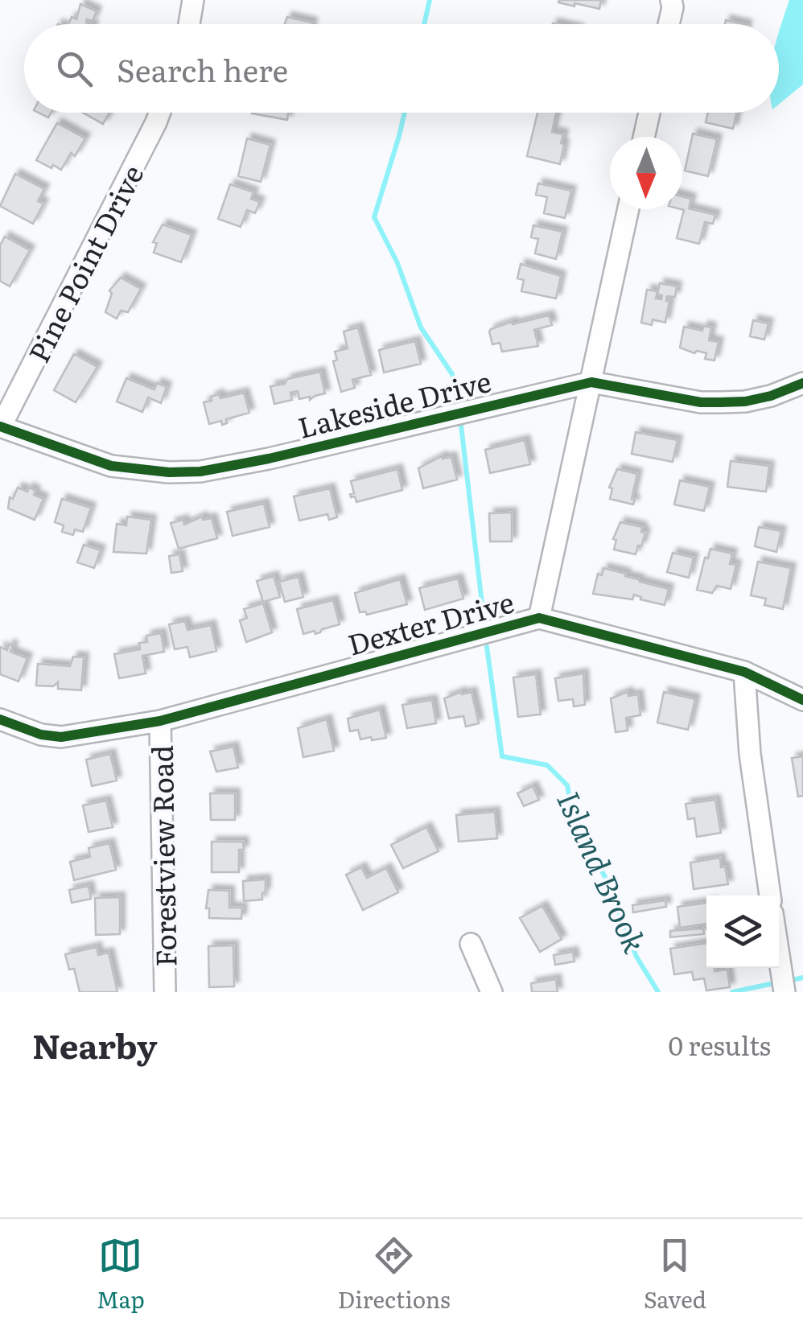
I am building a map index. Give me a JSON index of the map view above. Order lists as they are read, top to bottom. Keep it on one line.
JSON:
{"streets":{"street":["Pine Point Drive","Lakeside Drive","Dexter Drive","Forestview Road"]},"crossings":[["Pine Point Drive","Lakeside Drive"],["Dexter Drive","Forestview Road"]],"water":["Island Brook"],"north":"bottom","page":{"search":"Search here","heading":["Nearby","0 results"],"nav":["Map","Directions","Saved"]}}
